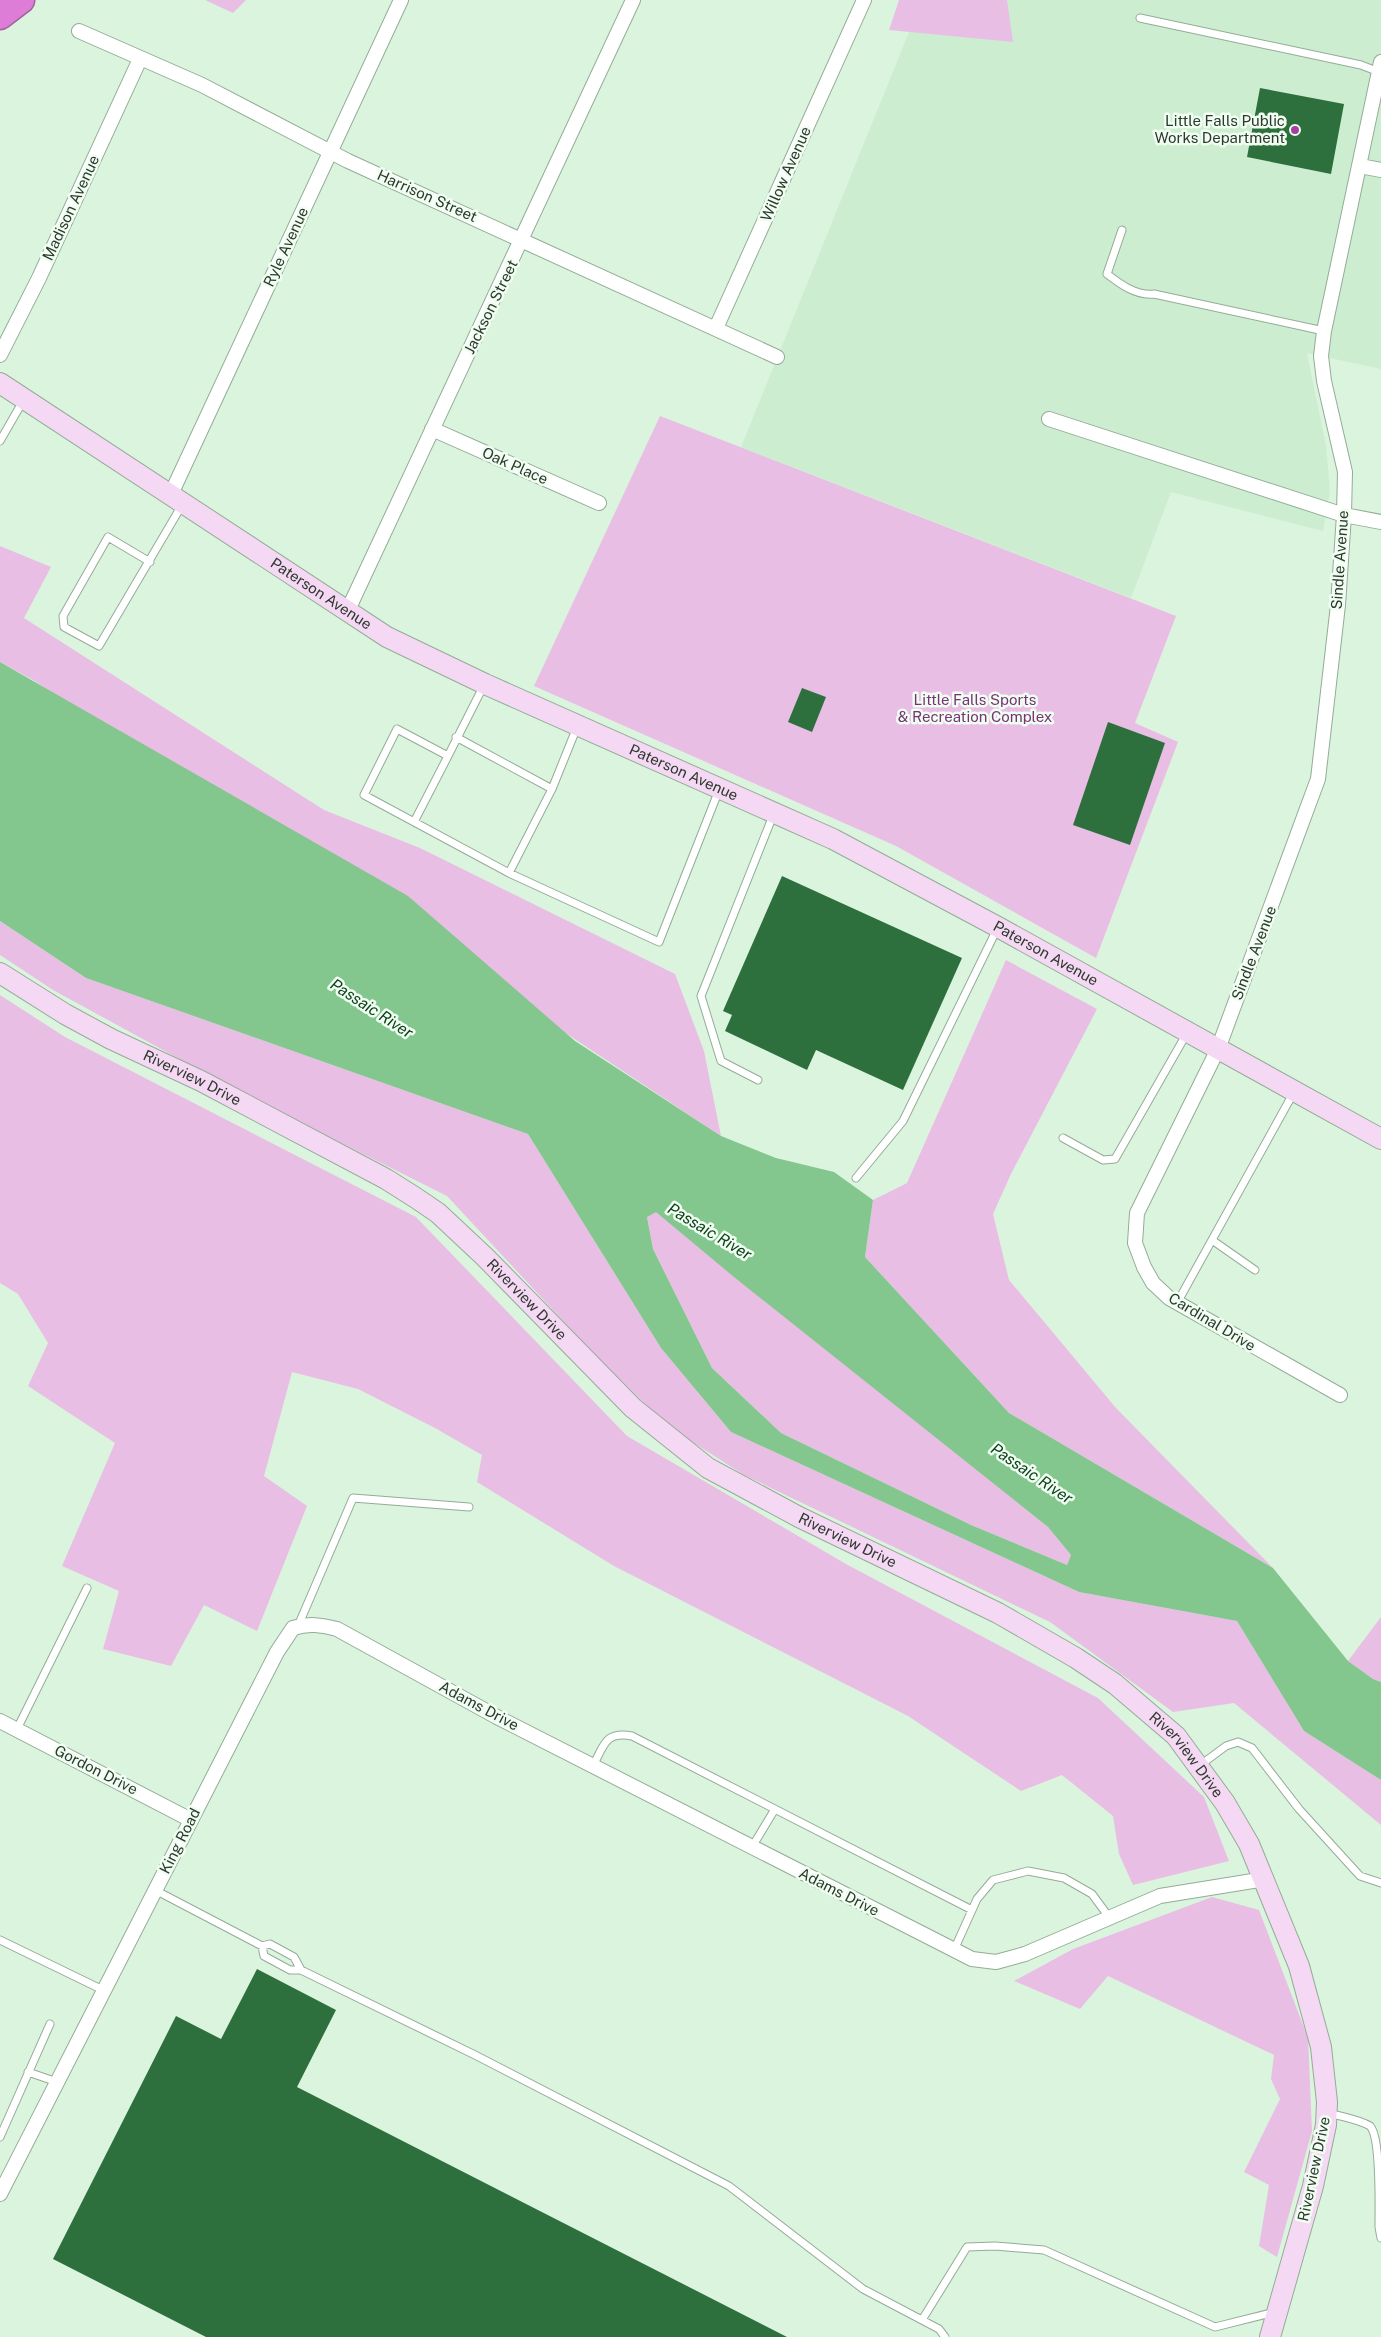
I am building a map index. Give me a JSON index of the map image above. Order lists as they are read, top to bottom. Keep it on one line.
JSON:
{"streets":{"street":["Willow Avenue","Harrison Street","Madison Avenue","Ryle Avenue","Jackson Street","Oak Place","Sindle Avenue","Paterson Avenue","Riverview Drive","Cardinal Drive","Adams Drive","Gordon Drive","King Road"]},"crossings":[["Willow Avenue","Harrison Street"],["Harrison Street","Madison Avenue"],["Harrison Street","Ryle Avenue"],["Harrison Street","Jackson Street"],["Ryle Avenue","Paterson Avenue"],["Jackson Street","Oak Place"],["Jackson Street","Paterson Avenue"],["Sindle Avenue","Paterson Avenue"],["Sindle Avenue","Cardinal Drive"],["Paterson Avenue","Cardinal Drive"],["Riverview Drive","Adams Drive"],["Adams Drive","King Road"],["Gordon Drive","King Road"]],"water":["Passaic River"],"parks":["Little Falls Sports & Recreation Complex"],"places":["Little Falls Public Works Department"]}
